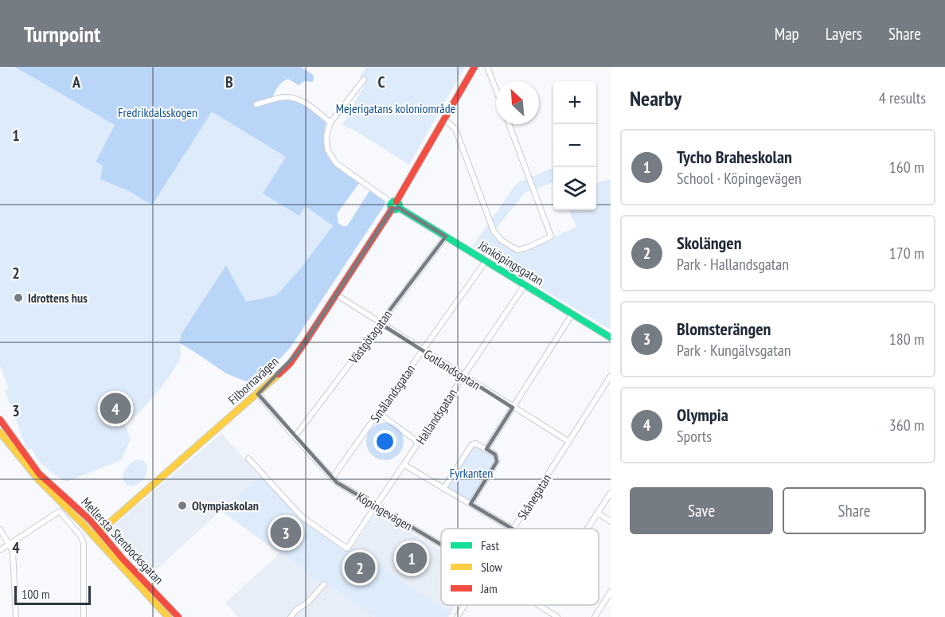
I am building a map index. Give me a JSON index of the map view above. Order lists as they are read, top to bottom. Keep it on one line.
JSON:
{"streets":{"street":["Jönköpingsgatan","Västgötagatan","Gotlandsgatan","Filbornavägen","Smålandsgatan","Hallandsgatan","Skånegatan","Köpingevägen","Mellersta Stenbocksgatan"]},"crossings":[["Jönköpingsgatan","Västgötagatan"],["Jönköpingsgatan","Filbornavägen"],["Jönköpingsgatan","Smålandsgatan"],["Jönköpingsgatan","Hallandsgatan"],["Västgötagatan","Gotlandsgatan"],["Västgötagatan","Köpingevägen"],["Gotlandsgatan","Filbornavägen"],["Gotlandsgatan","Smålandsgatan"],["Gotlandsgatan","Hallandsgatan"],["Gotlandsgatan","Skånegatan"],["Filbornavägen","Köpingevägen"],["Filbornavägen","Mellersta Stenbocksgatan"],["Smålandsgatan","Köpingevägen"],["Hallandsgatan","Köpingevägen"]],"parks":["Mejerigatans koloniområde","Fredrikdalsskogen","Fyrkanten"],"places":["Idrottens hus","Olympiaskolan"],"legend":["Fast","Slow","Jam"],"scale_bar":"100 m","north":"top left","page":{"header":"Turnpoint","nav":["Map","Layers","Share"],"heading":["Nearby","4 results"],"map_buttons":["+","−"],"list":[{"mark":"1","name":"Tycho Braheskolan","note":"School · Köpingevägen","value":"160 m"},{"mark":"2","name":"Skolängen","note":"Park · Hallandsgatan","value":"170 m"},{"mark":"3","name":"Blomsterängen","note":"Park · Kungälvsgatan","value":"180 m"},{"mark":"4","name":"Olympia","note":"Sports","value":"360 m"}],"pins":["4","3","1","2"],"buttons":["Save","Share"],"scale":"100 m"},"grid":{"columns":["A","B","C"],"rows":["1","2","3","4"]}}
